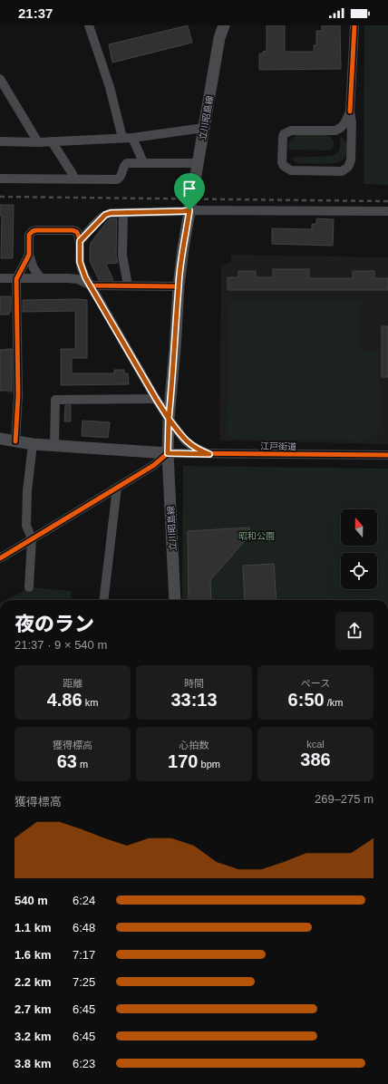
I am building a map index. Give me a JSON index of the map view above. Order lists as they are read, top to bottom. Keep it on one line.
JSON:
{"streets":{"main road":["立川昭島線","江戸街道"]},"crossings":[["立川昭島線","江戸街道"]],"parks":["昭和公園"],"north":"top","page":{"status":"21:37","heading":["夜のラン","21:37 · 9 × 540 m"],"stats":[["距離","4.86 km"],["時間","33:13"],["ペース","6:50 /km"],["獲得標高","63 m"],["心拍数","170 bpm"],["kcal","386"]],"chart":["獲得標高","269–275 m"],"list":[{"name":"540 m","note":"6:24"},{"name":"1.1 km","note":"6:48"},{"name":"1.6 km","note":"7:17"},{"name":"2.2 km","note":"7:25"},{"name":"2.7 km","note":"6:45"},{"name":"3.2 km","note":"6:45"},{"name":"3.8 km","note":"6:23"}]}}
